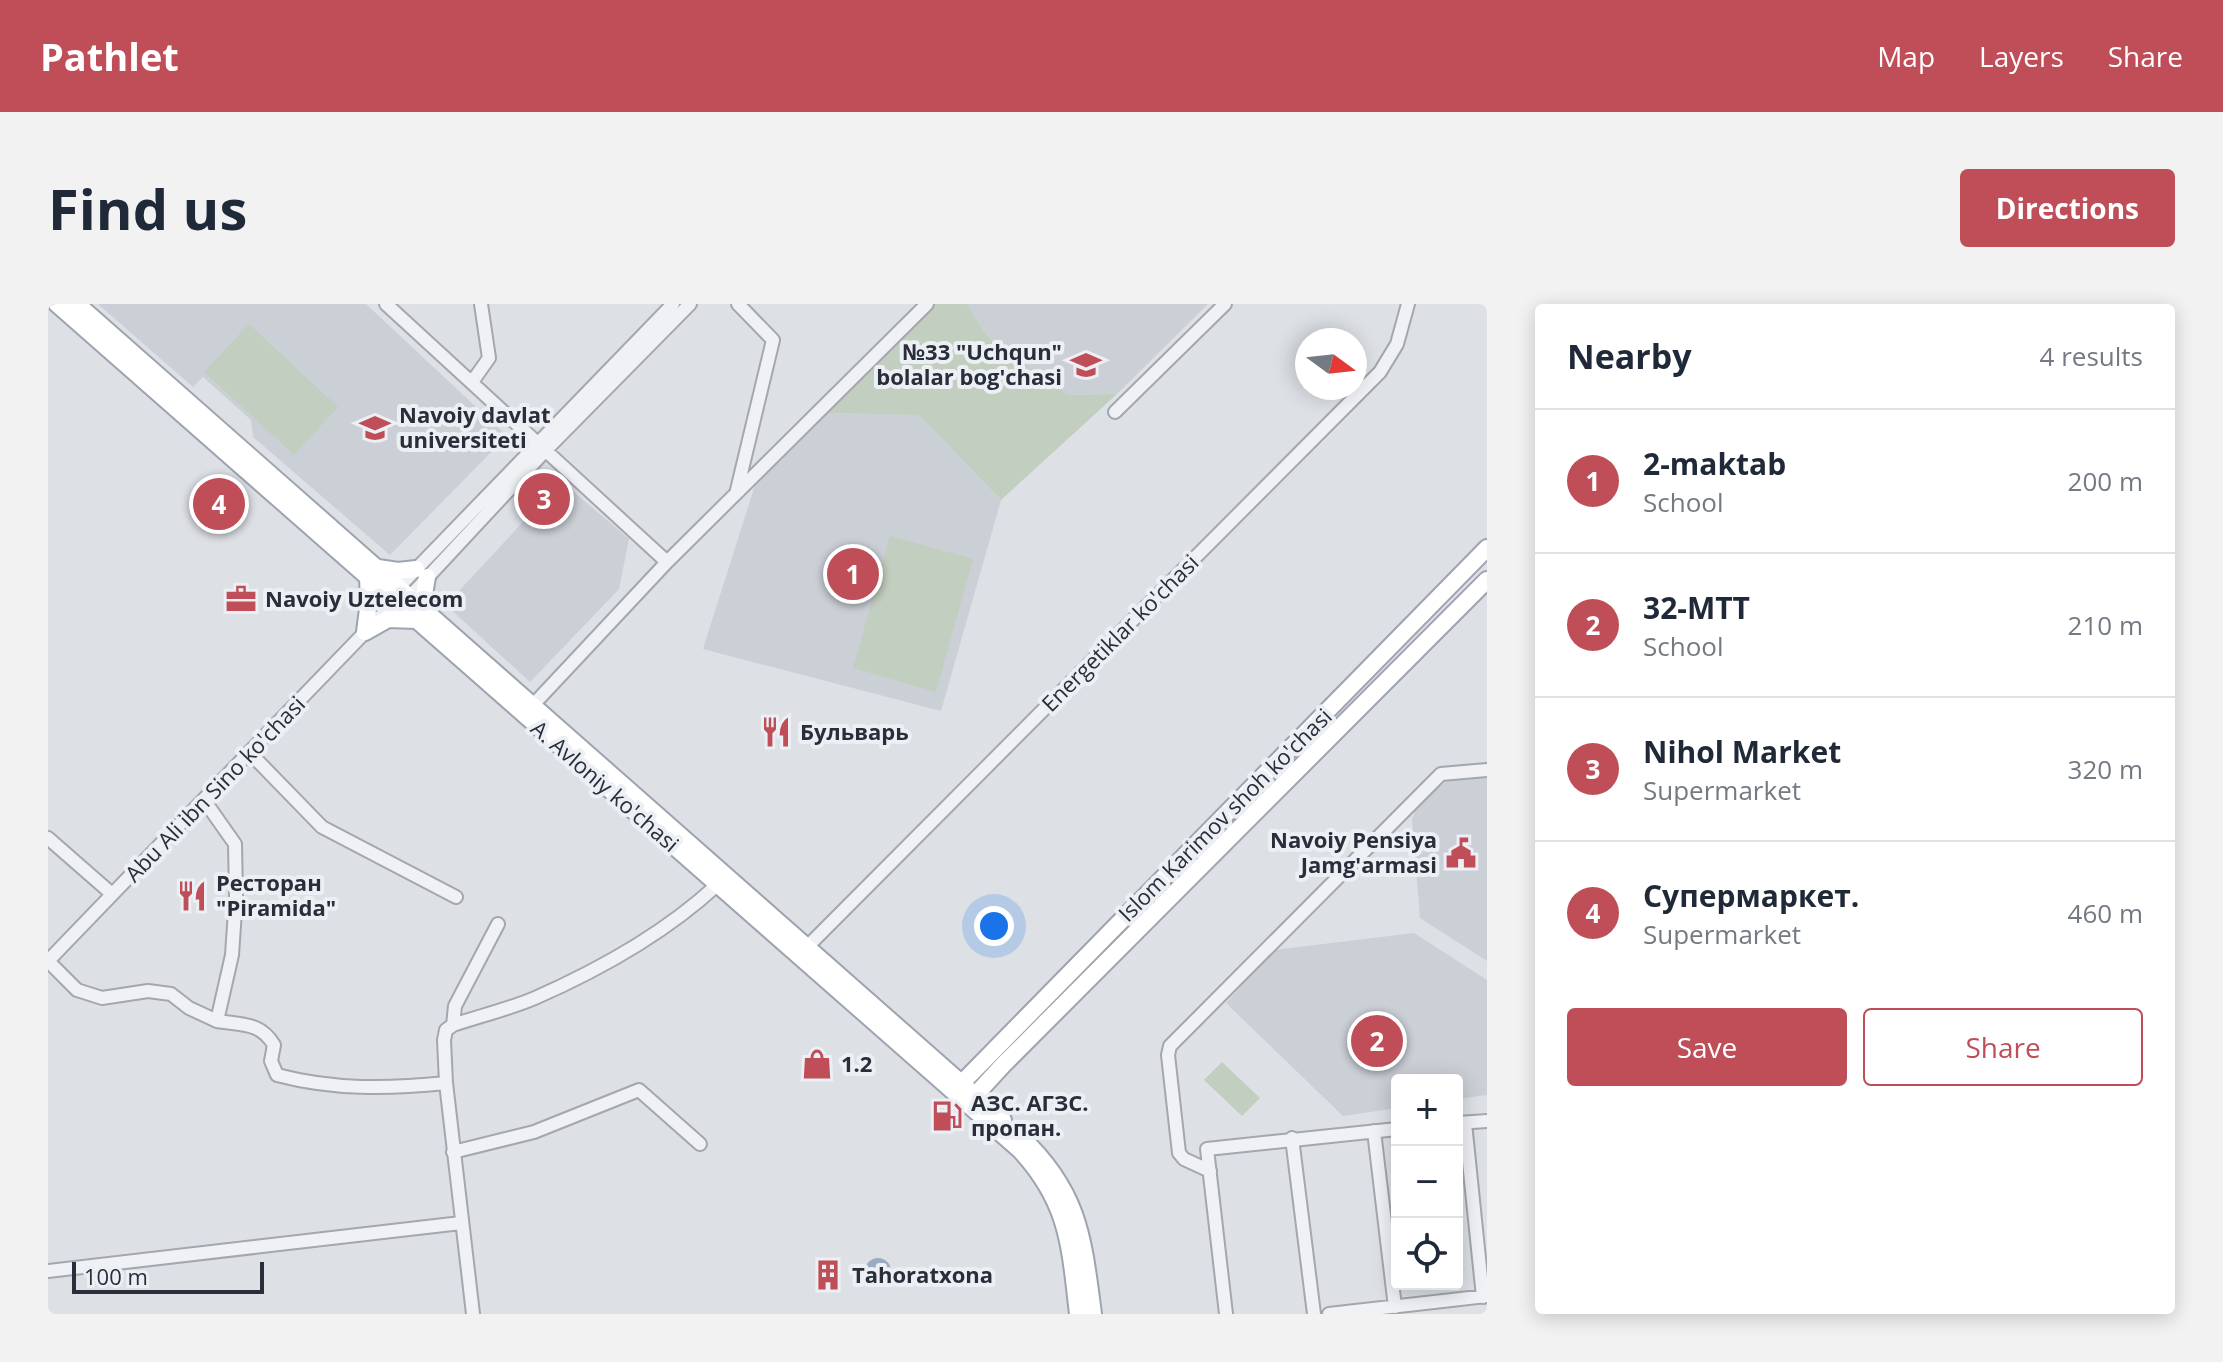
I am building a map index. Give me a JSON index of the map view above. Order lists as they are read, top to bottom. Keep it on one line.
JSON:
{"streets":{"main road":["A. Avloniy ko'chasi","Islom Karimov shoh ko'chasi"],"street":["Energetiklar ko'chasi","Abu Ali ibn Sino ko'chasi"]},"crossings":[["Energetiklar ko'chasi","A. Avloniy ko'chasi"],["A. Avloniy ko'chasi","Abu Ali ibn Sino ko'chasi"],["A. Avloniy ko'chasi","Islom Karimov shoh ko'chasi"]],"places":{"school or university":["№33 \"Uchqun\" bolalar bog'chasi","Navoiy davlat universiteti"],"office":["Navoiy Uztelecom"],"restaurant":["Бульварь","Ресторан \"Piramida\""],"public building":["Navoiy Pensiya Jamg'armasi"],"shop":["1.2"],"fuel station":["АЗС. АГЗС. пропан."],"building":["Tahoratxona"]},"scale_bar":"100 m","north":"right","page":{"header":"Pathlet","nav":["Map","Layers","Share"],"buttons":["Directions",["Save","Share"]],"title":"Find us","heading":["Nearby","4 results"],"list":[{"mark":"1","name":"2-maktab","note":"School","value":"200 m"},{"mark":"2","name":"32-MTT","note":"School","value":"210 m"},{"mark":"3","name":"Nihol Market","note":"Supermarket","value":"320 m"},{"mark":"4","name":"Супермаркет.","note":"Supermarket","value":"460 m"}],"pins":["3","4","1","2"],"map_buttons":["+","−"],"scale":"100 m"}}
